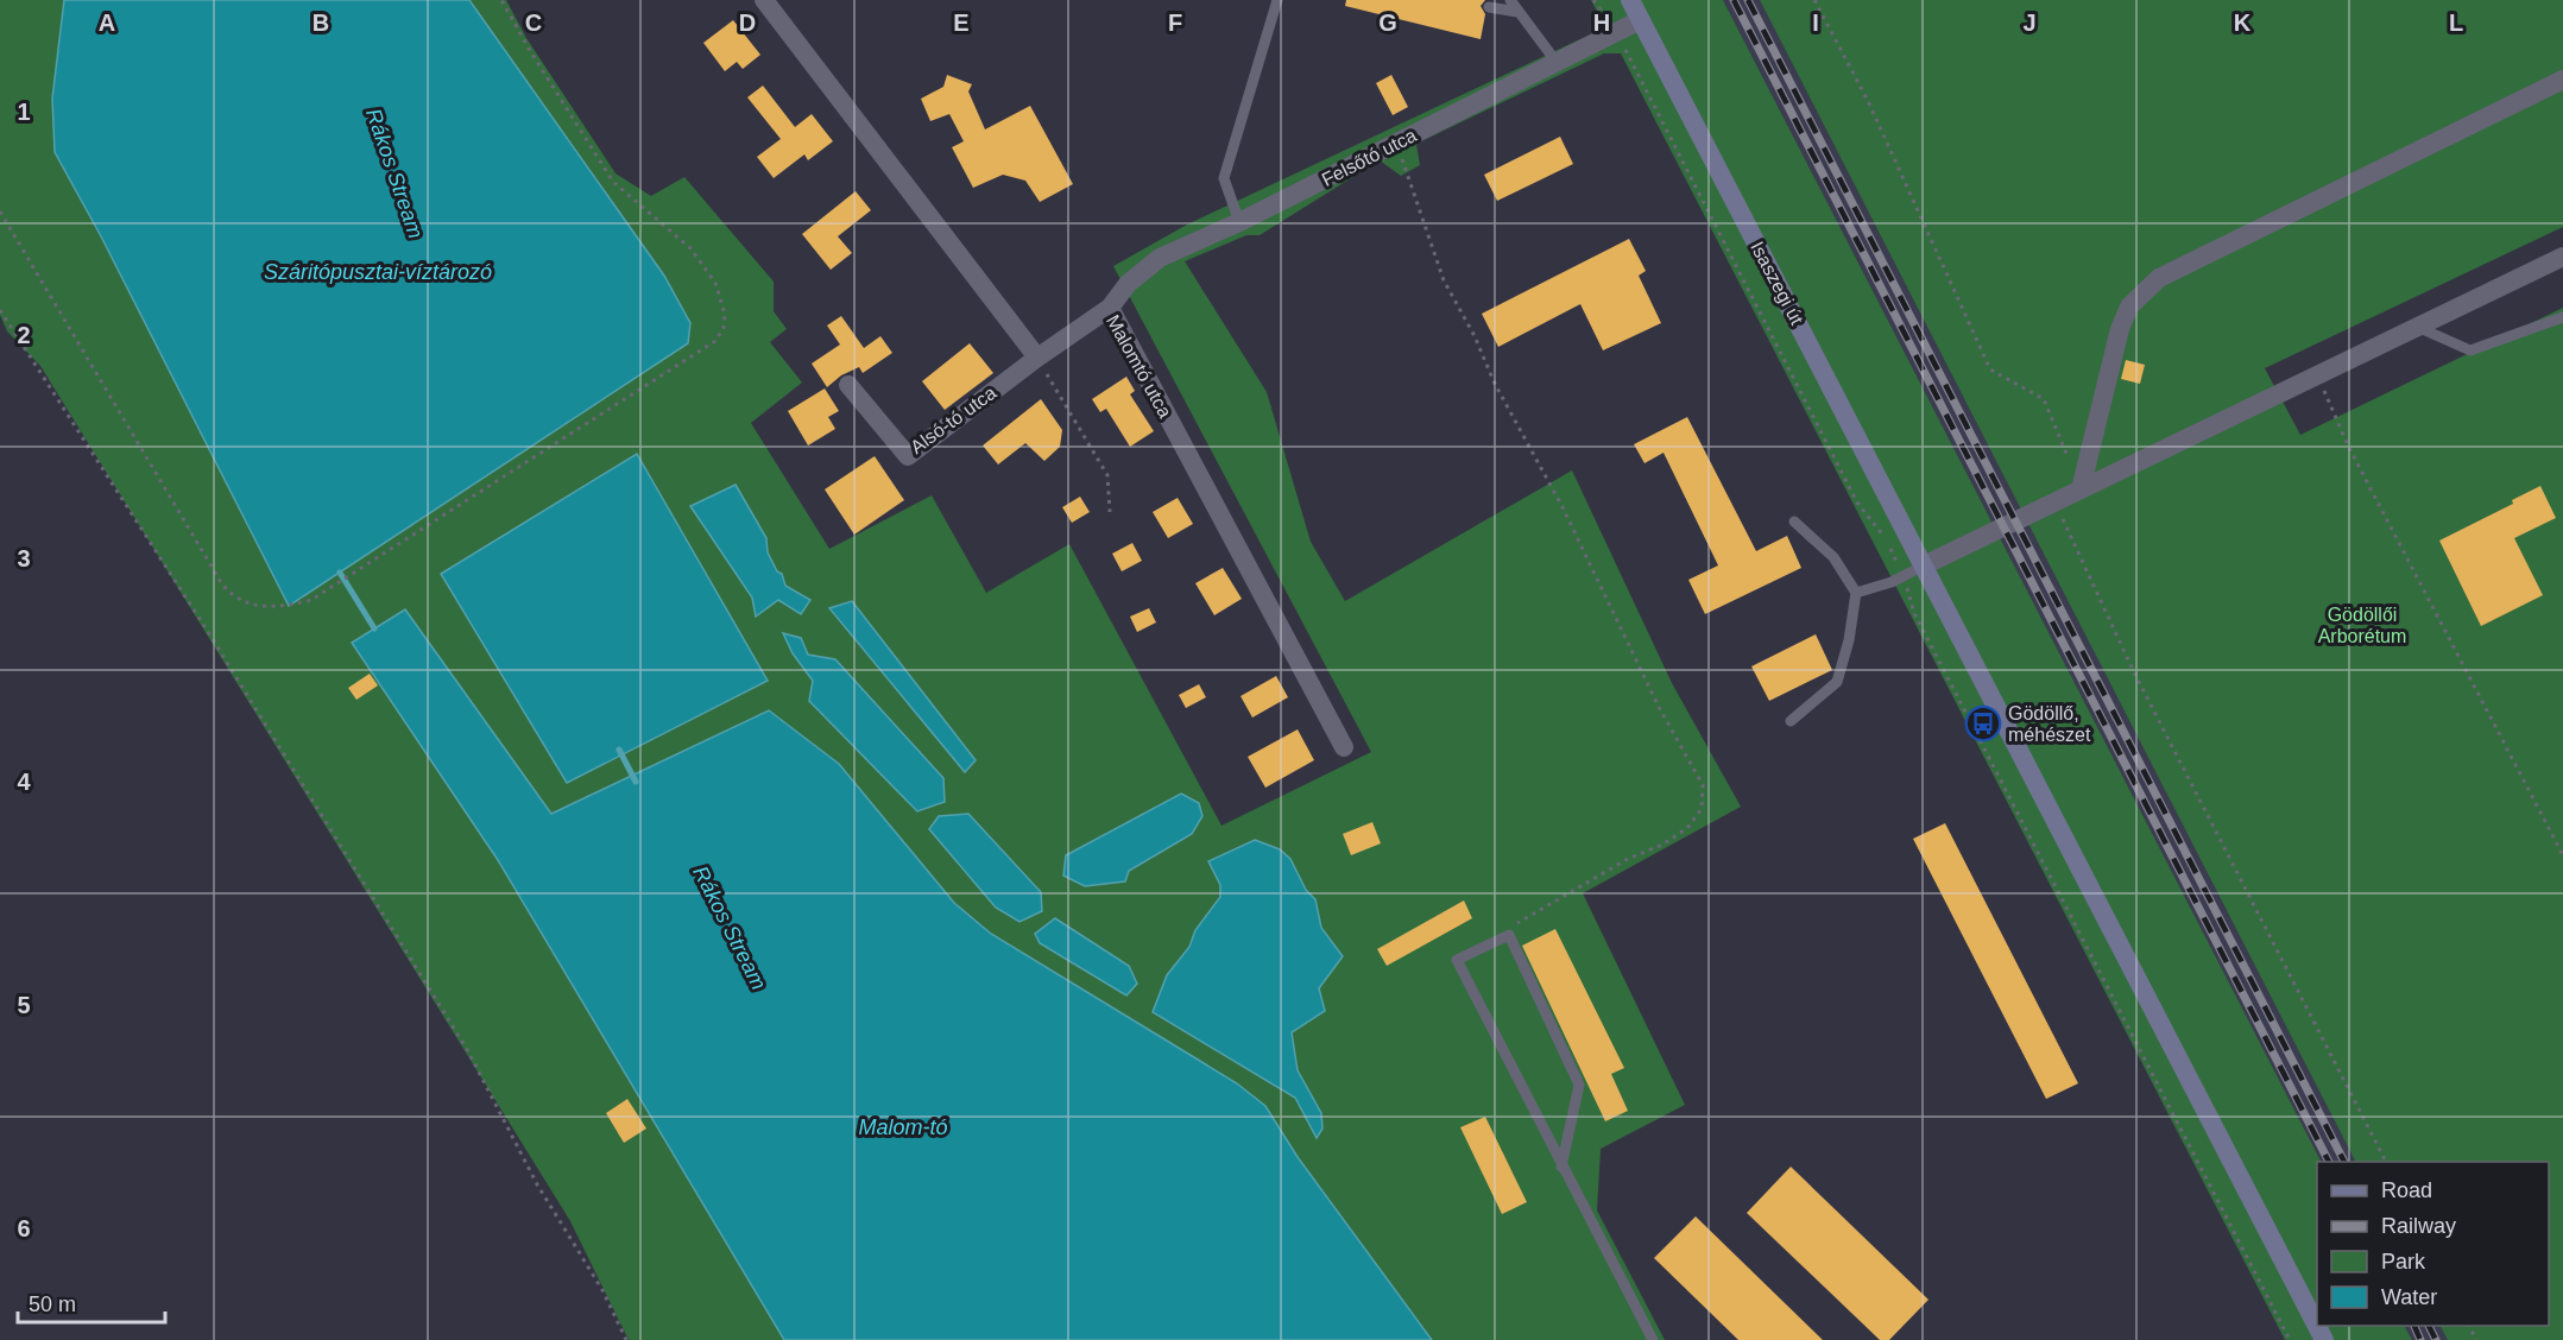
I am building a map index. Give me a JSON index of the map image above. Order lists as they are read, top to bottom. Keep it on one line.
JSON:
{"streets":{"main road":["Isaszegi út"],"street":["Felsőtó utca","Malomtó utca","Alsó-tó utca"]},"crossings":[["Felsőtó utca","Isaszegi út"],["Felsőtó utca","Malomtó utca"],["Malomtó utca","Alsó-tó utca"]],"water":["Rákos Stream","Száritópusztai-víztározó","Malom-tó"],"parks":["Gödöllői Arborétum"],"places":{"bus stop":["Gödöllő, méhészet"]},"legend":["Road","Railway","Park","Water"],"scale_bar":"50 m","grid":{"columns":["A","B","C","D","E","F","G","H","I","J","K","L"],"rows":["1","2","3","4","5","6"]}}
